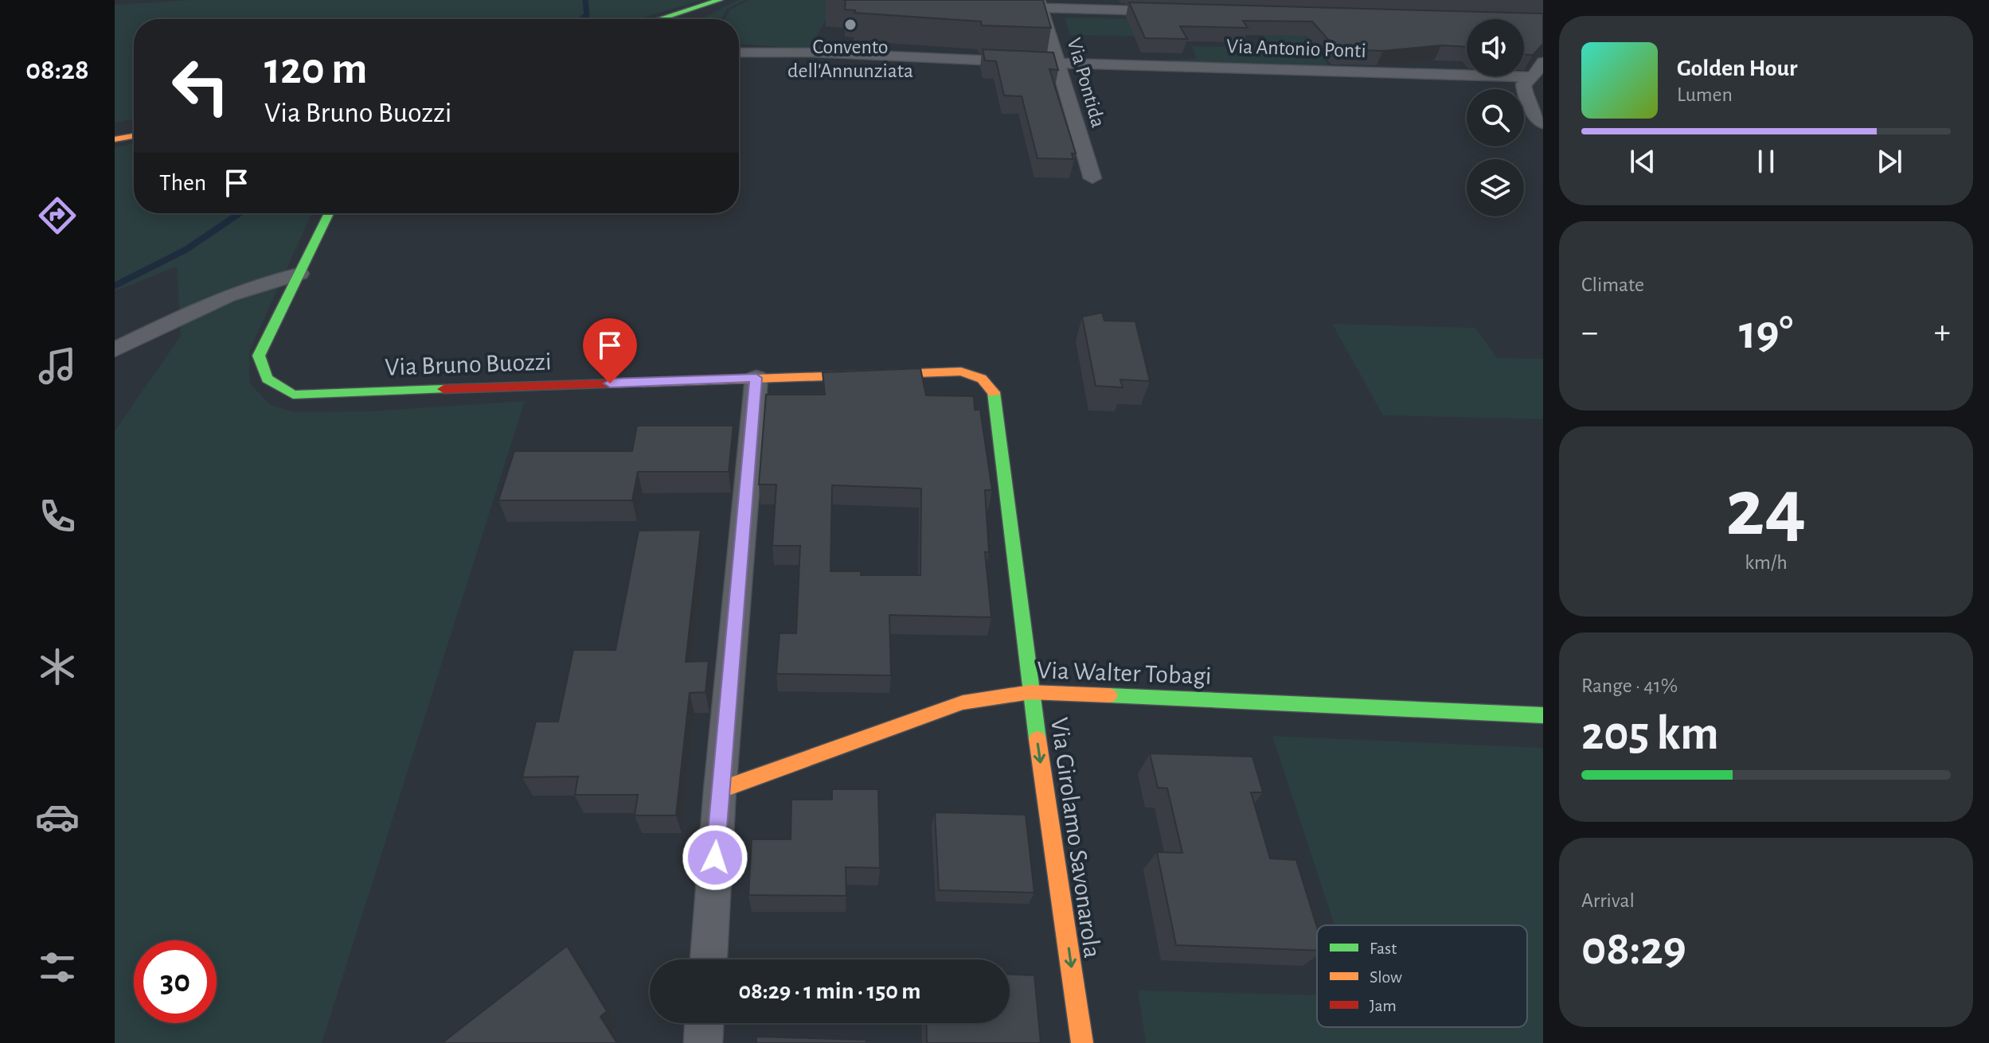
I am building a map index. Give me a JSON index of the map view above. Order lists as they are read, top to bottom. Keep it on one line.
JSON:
{"streets":{"street":["Via Antonio Ponti","Via Pontida","Via Bruno Buozzi","Via Walter Tobagi","Via Girolamo Savonarola"]},"crossings":[["Via Antonio Ponti","Via Pontida"],["Via Bruno Buozzi","Via Girolamo Savonarola"],["Via Walter Tobagi","Via Girolamo Savonarola"]],"one_way":["Via Girolamo Savonarola"],"places":["Convento dell'Annunziata"],"legend":["Fast","Slow","Jam"],"page":{"tabs":"08:28","turn":["120 m","Via Bruno Buozzi"],"song":["Golden Hour","Lumen"],"then":"Then","tile":["Climate",["24","km/h"],["Range · 41%","205 km"],["Arrival","08:29"]],"heat":["−","19°","+"],"limit":"30","trip":"08:29 · 1 min · 150 m"}}
